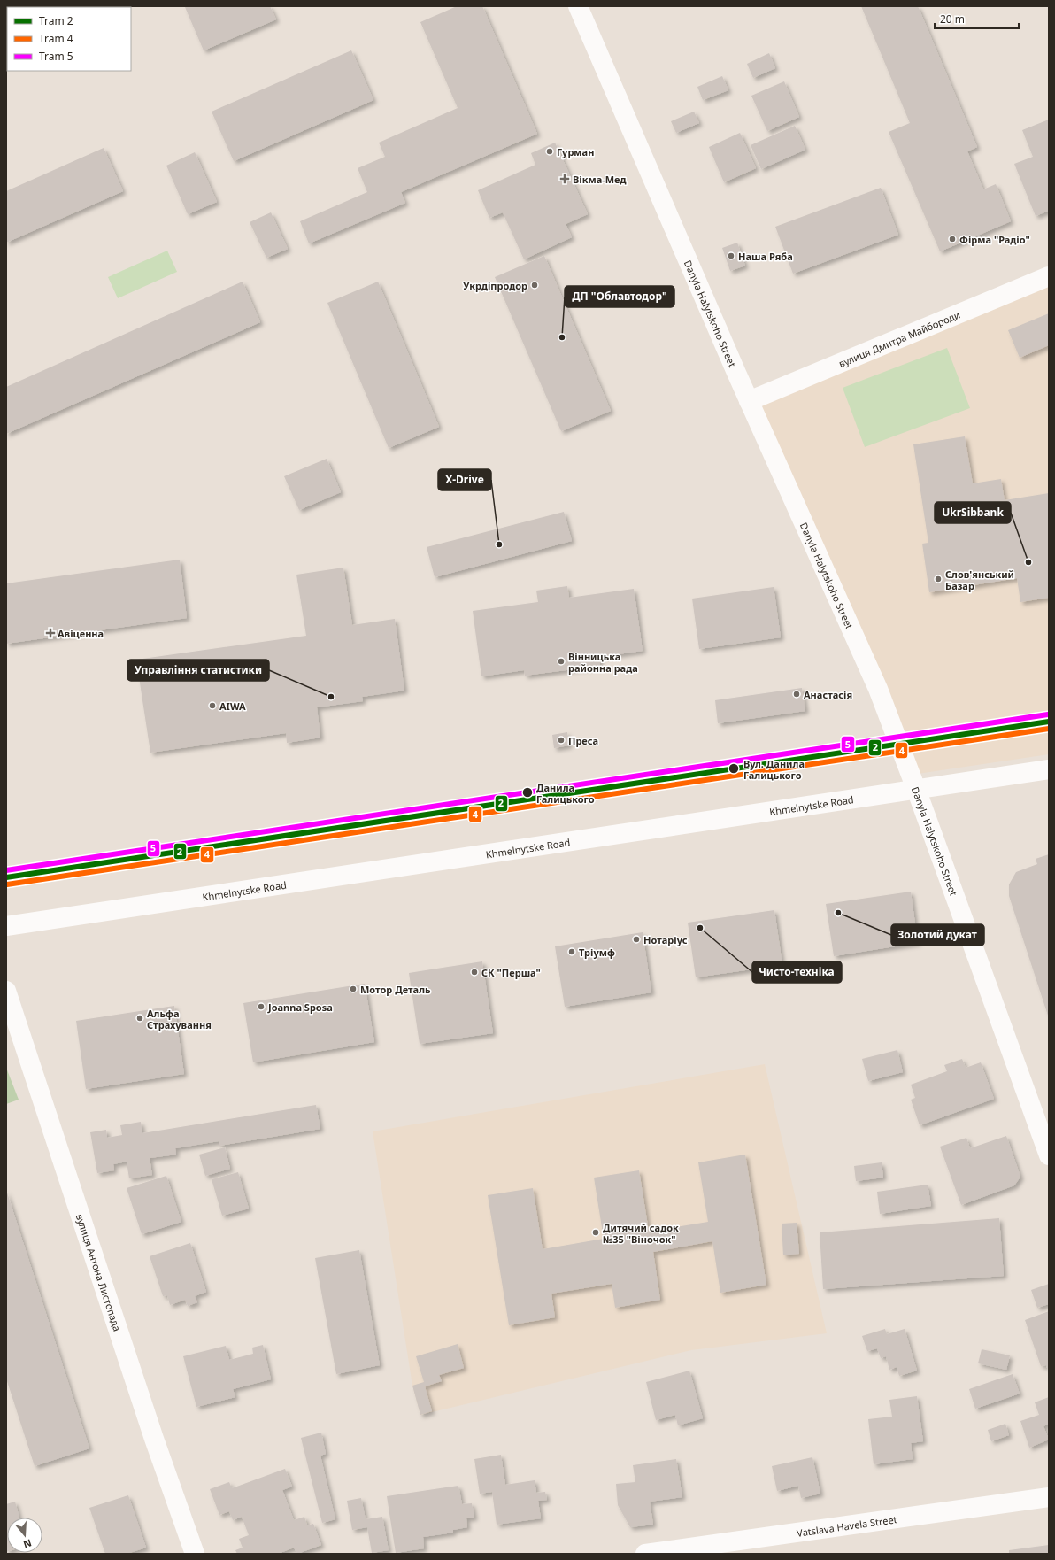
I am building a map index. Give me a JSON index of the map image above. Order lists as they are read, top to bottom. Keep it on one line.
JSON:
{"streets":{"main road":["Danyla Halytskoho Street","вулиця Дмитра Майбороди","Khmelnytske Road","вулиця Антона Листопада","Vatslava Havela Street"]},"crossings":[["Danyla Halytskoho Street","вулиця Дмитра Майбороди"],["Danyla Halytskoho Street","Khmelnytske Road"]],"places":{"other":["Гурман","Фірма \"Радіо\"","Наша Ряба","Укрдіпродор","ДП \"Облавтодор\"","X-Drive","UkrSibbank","Слов'янський Базар","Вінницька районна рада","Анастасія","Управління статистики","AIWA","Преса","Вул. Данила Галицького","Данила Галицького","Золотий дукат","Чисто-техніка","Нотаріус","Тріумф","СК \"Перша\"","Мотор Деталь","Joanna Sposa","Альфа Страхування","Дитячий садок №35 \"Віночок\""],"health":["Вікма-Мед","Авіценна"]},"lines":["tram line 5","tram line 2","tram line 4"],"legend":["Tram 2","Tram 4","Tram 5"],"scale_bar":"20 m","north":"bottom"}
